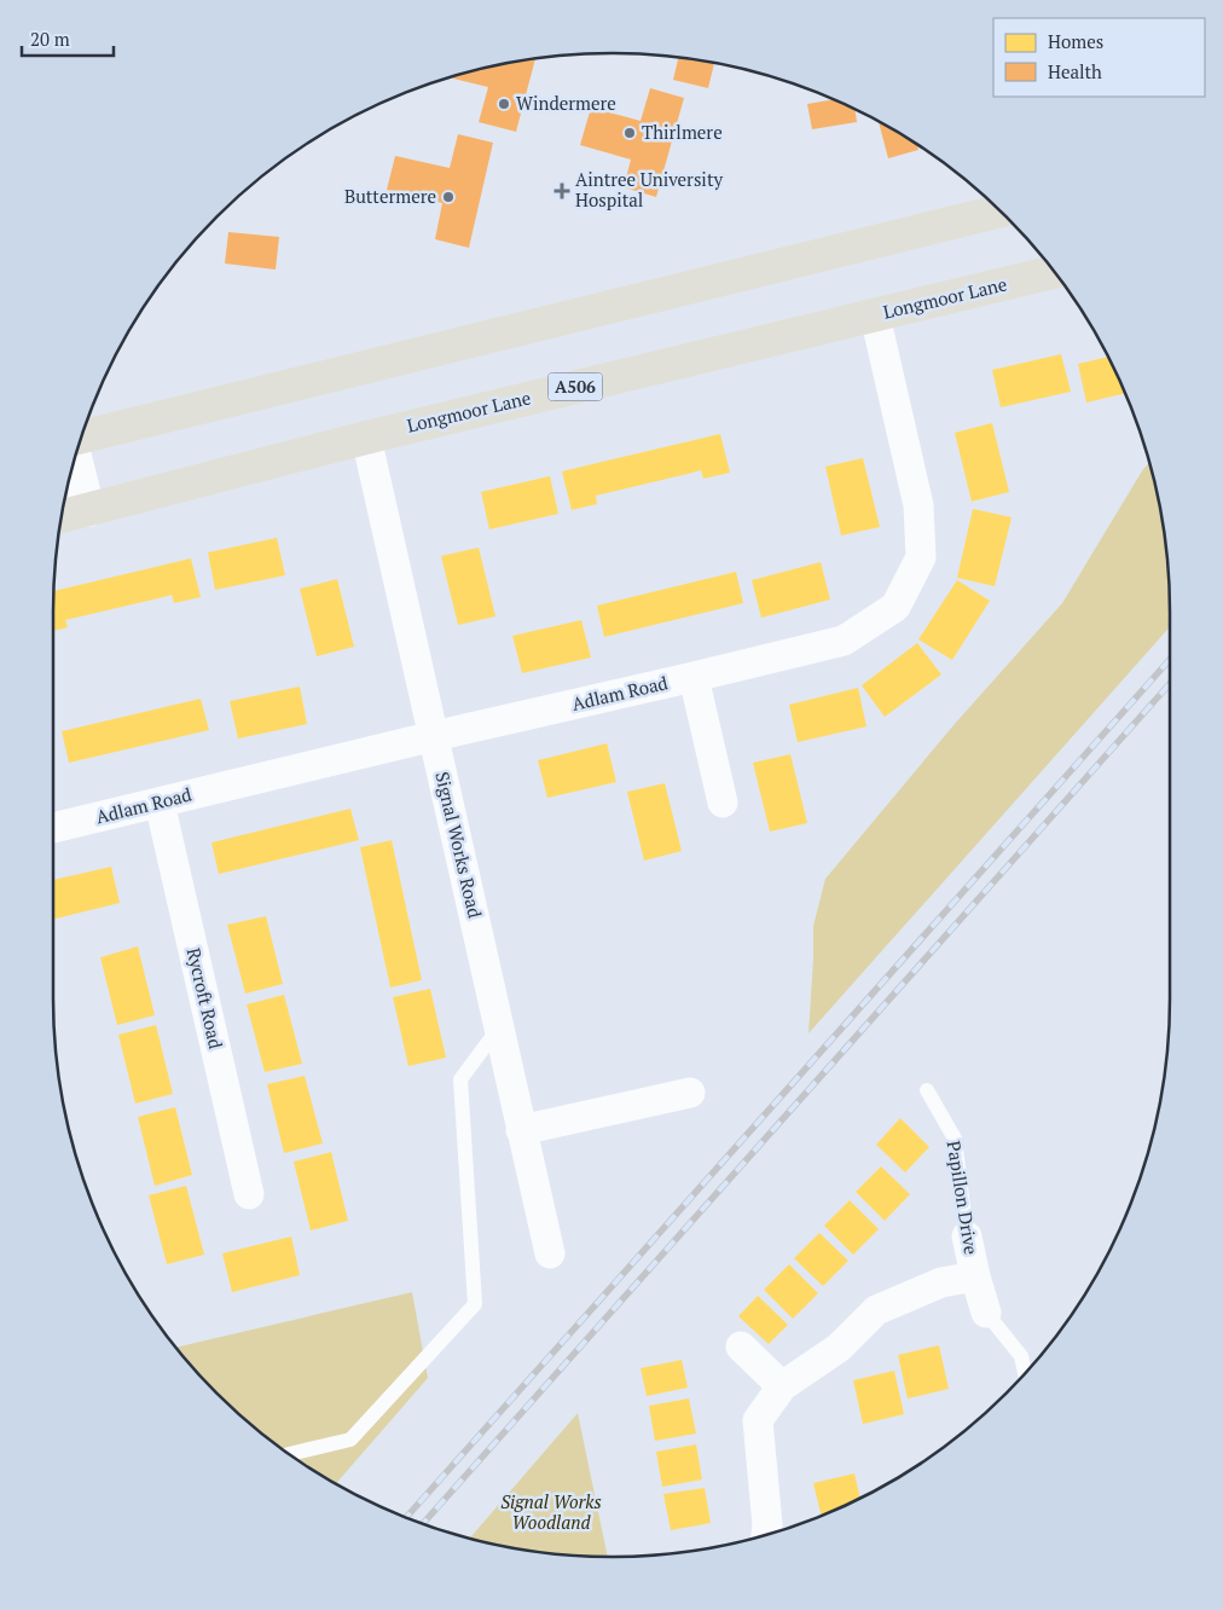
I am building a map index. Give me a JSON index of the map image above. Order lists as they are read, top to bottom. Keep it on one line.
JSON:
{"streets":{"main road":["Longmoor Lane","A506"],"street":["Adlam Road","Signal Works Road","Rycroft Road","Papillon Drive"]},"crossings":[["Longmoor Lane","Adlam Road"],["Longmoor Lane","Signal Works Road"],["Adlam Road","Signal Works Road"],["Adlam Road","Rycroft Road"]],"parks":["Signal Works Woodland"],"places":{"other":["Windermere","Thirlmere","Buttermere"],"health":["Aintree University Hospital"]},"legend":["Homes","Health"],"scale_bar":"20 m"}
